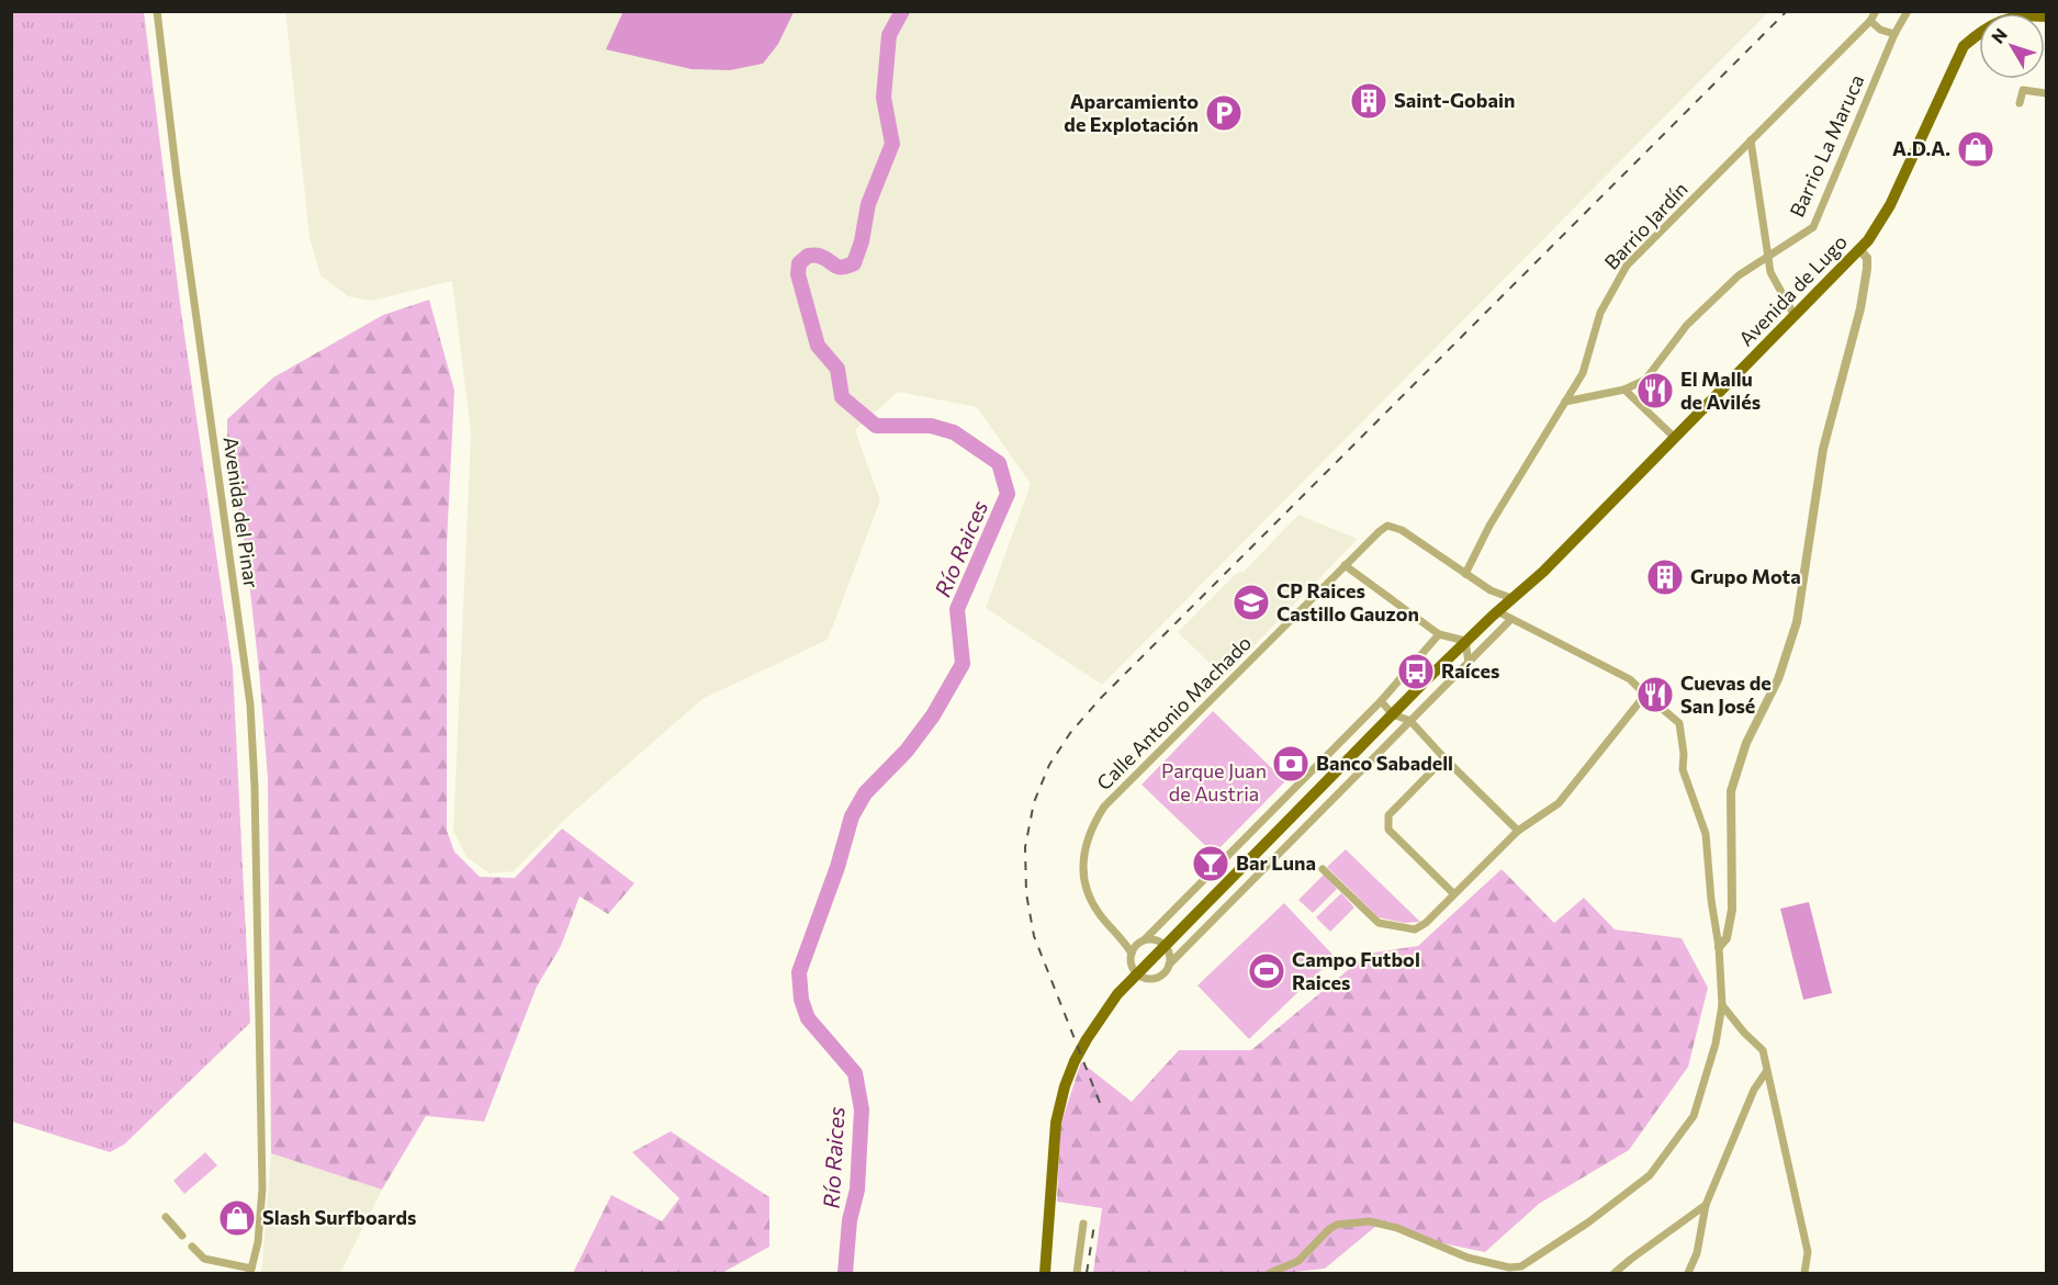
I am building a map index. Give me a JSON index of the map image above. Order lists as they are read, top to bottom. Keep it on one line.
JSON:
{"streets":{"main road":["Avenida de Lugo"],"street":["Barrio La Maruca","Barrio Jardín","Avenida del Pinar","Calle Antonio Machado"]},"crossings":[["Barrio La Maruca","Barrio Jardín"],["Barrio Jardín","Calle Antonio Machado"],["Avenida de Lugo","Calle Antonio Machado"]],"water":["Río Raices"],"parks":["Parque Juan de Austria"],"places":{"building":["Saint-Gobain","Grupo Mota"],"parking":["Aparcamiento de Explotación"],"shop":["A.D.A.","Slash Surfboards"],"restaurant":["El Mallu de Avilés","Cuevas de San José"],"school or university":["CP Raices Castillo Gauzon"],"bus stop":["Raíces"],"bank":["Banco Sabadell"],"bar":["Bar Luna"],"sports":["Campo Futbol Raices"]},"north":"top left"}
